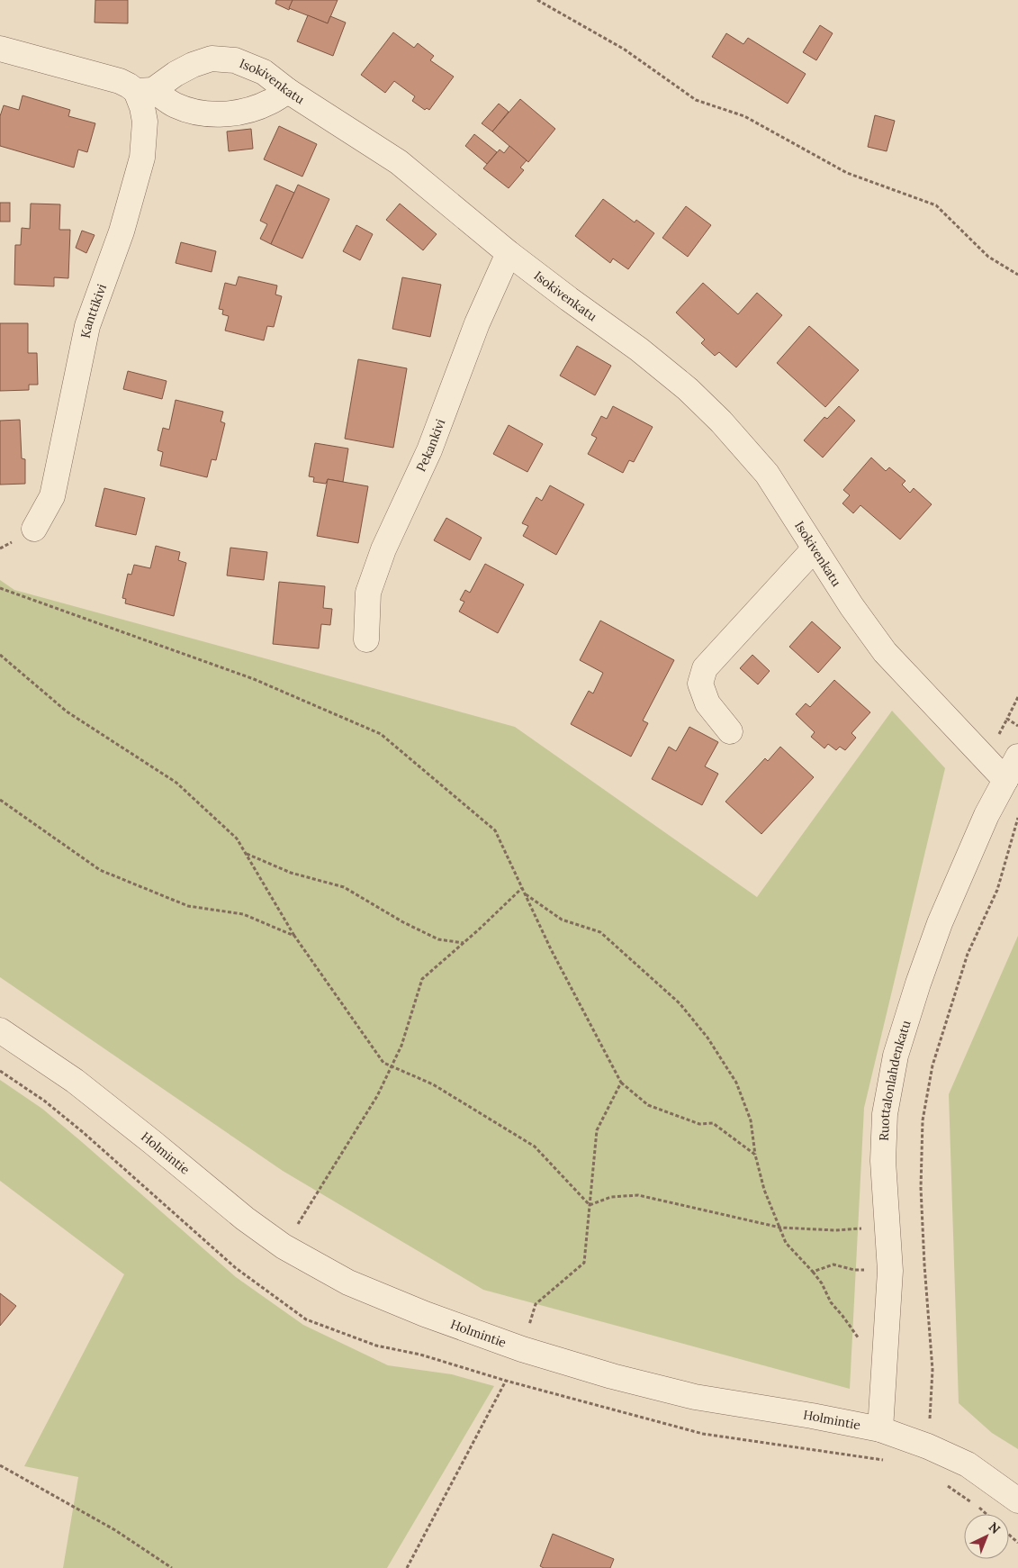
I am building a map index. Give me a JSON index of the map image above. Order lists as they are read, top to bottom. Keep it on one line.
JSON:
{"streets":{"street":["Isokivenkatu","Kanttikivi","Pekankivi","Ruottalonlahdenkatu","Holmintie"]},"crossings":[["Isokivenkatu","Kanttikivi"],["Isokivenkatu","Pekankivi"],["Isokivenkatu","Ruottalonlahdenkatu"],["Ruottalonlahdenkatu","Holmintie"]],"north":"top right"}
